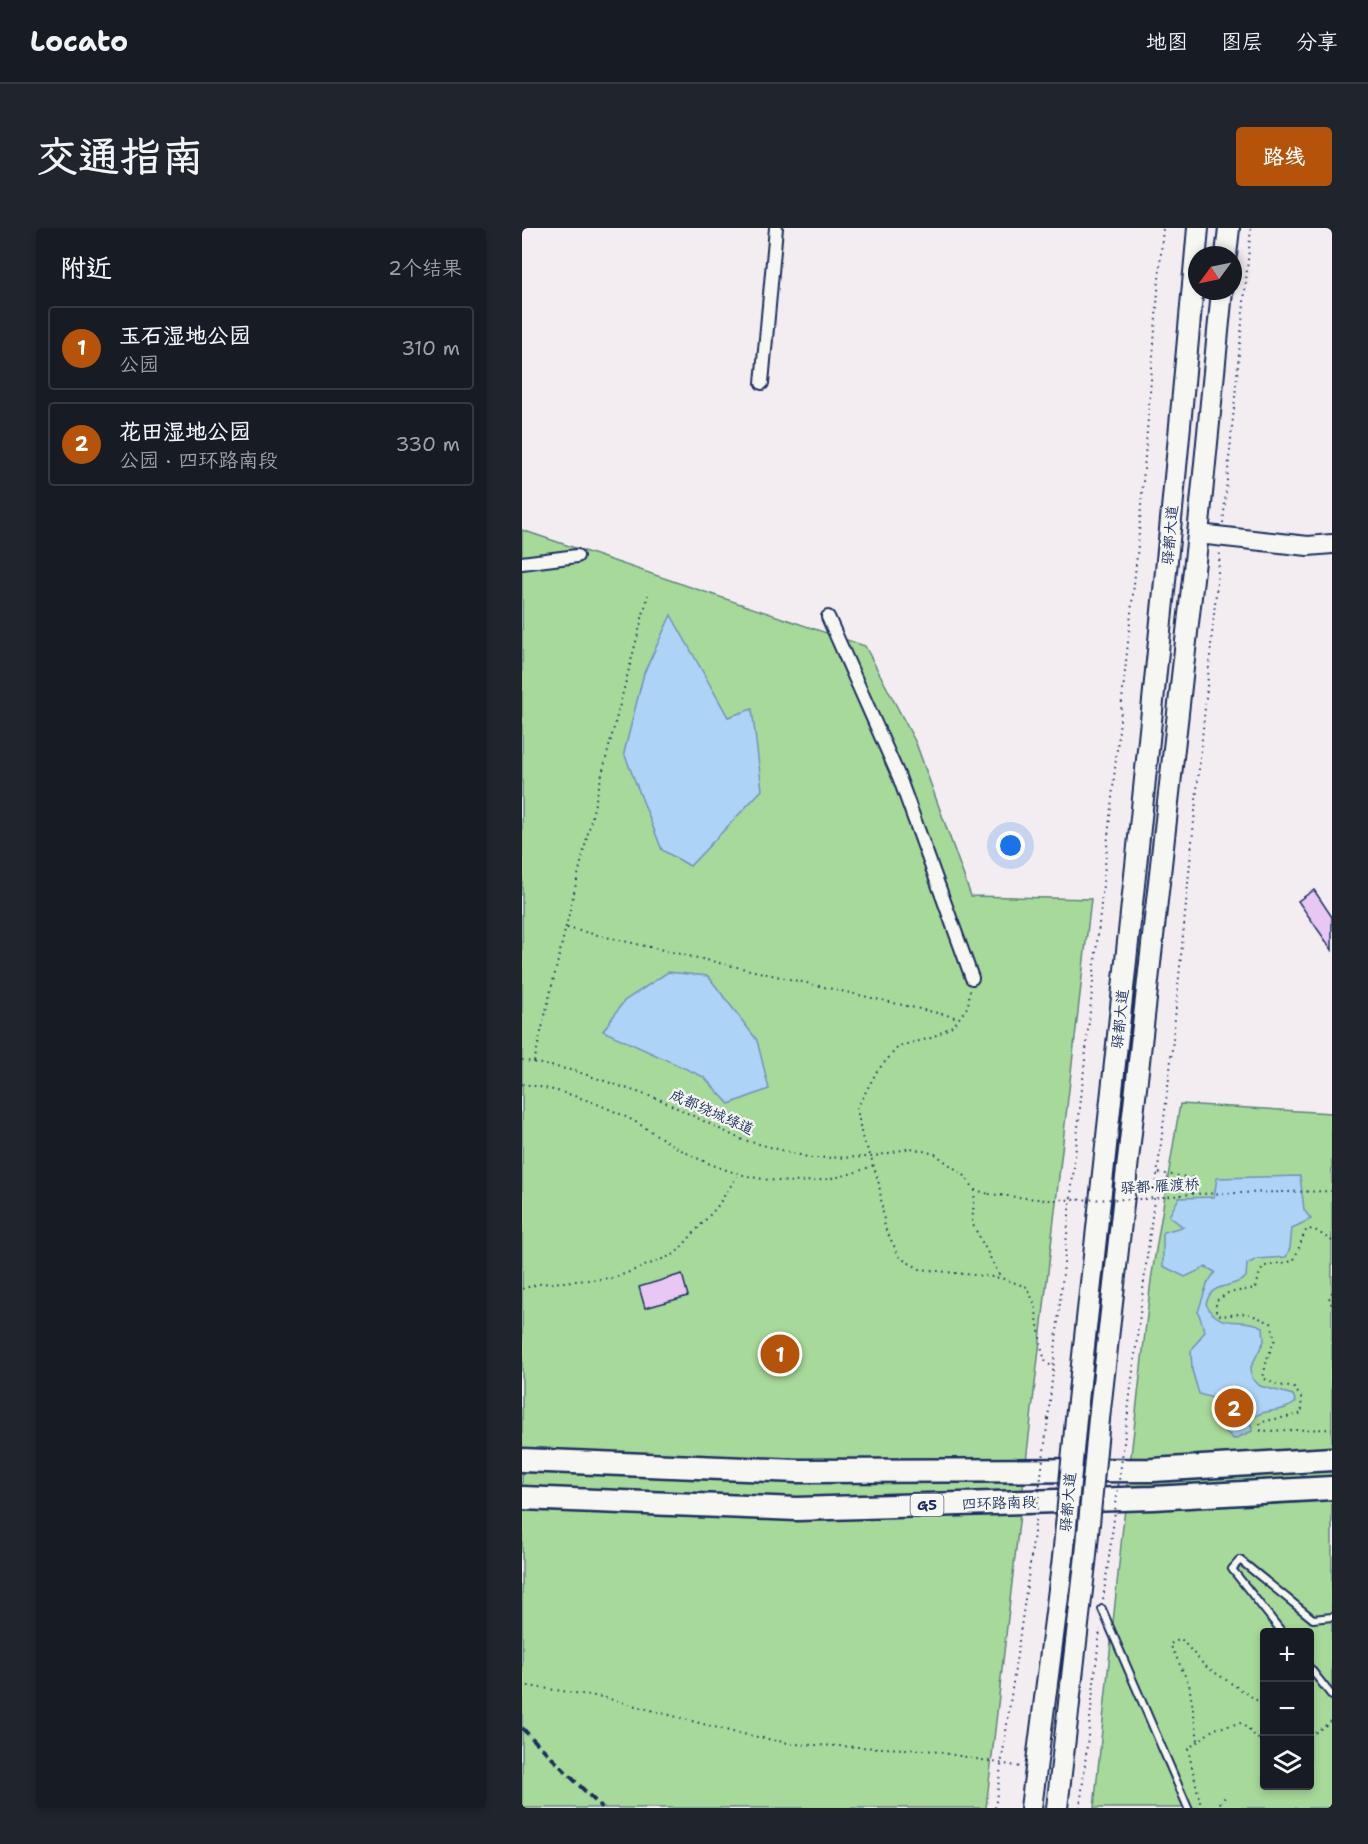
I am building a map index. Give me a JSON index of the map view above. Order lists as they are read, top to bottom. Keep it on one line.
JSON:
{"streets":{"highway":["四环路南段","G5"],"main road":["驿都大道"],"path":["成都绕城绿道","驿都·雁渡桥"]},"crossings":[["成都绕城绿道","驿都·雁渡桥"]],"north":"bottom left","page":{"header":"Locato","nav":["地图","图层","分享"],"buttons":"路线","title":"交通指南","heading":["附近","2个结果"],"list":[{"mark":"1","name":"玉石湿地公园","note":"公园","value":"310 m"},{"mark":"2","name":"花田湿地公园","note":"公园 · 四环路南段","value":"330 m"}],"pins":["1","2"],"map_buttons":["+","−"]}}
